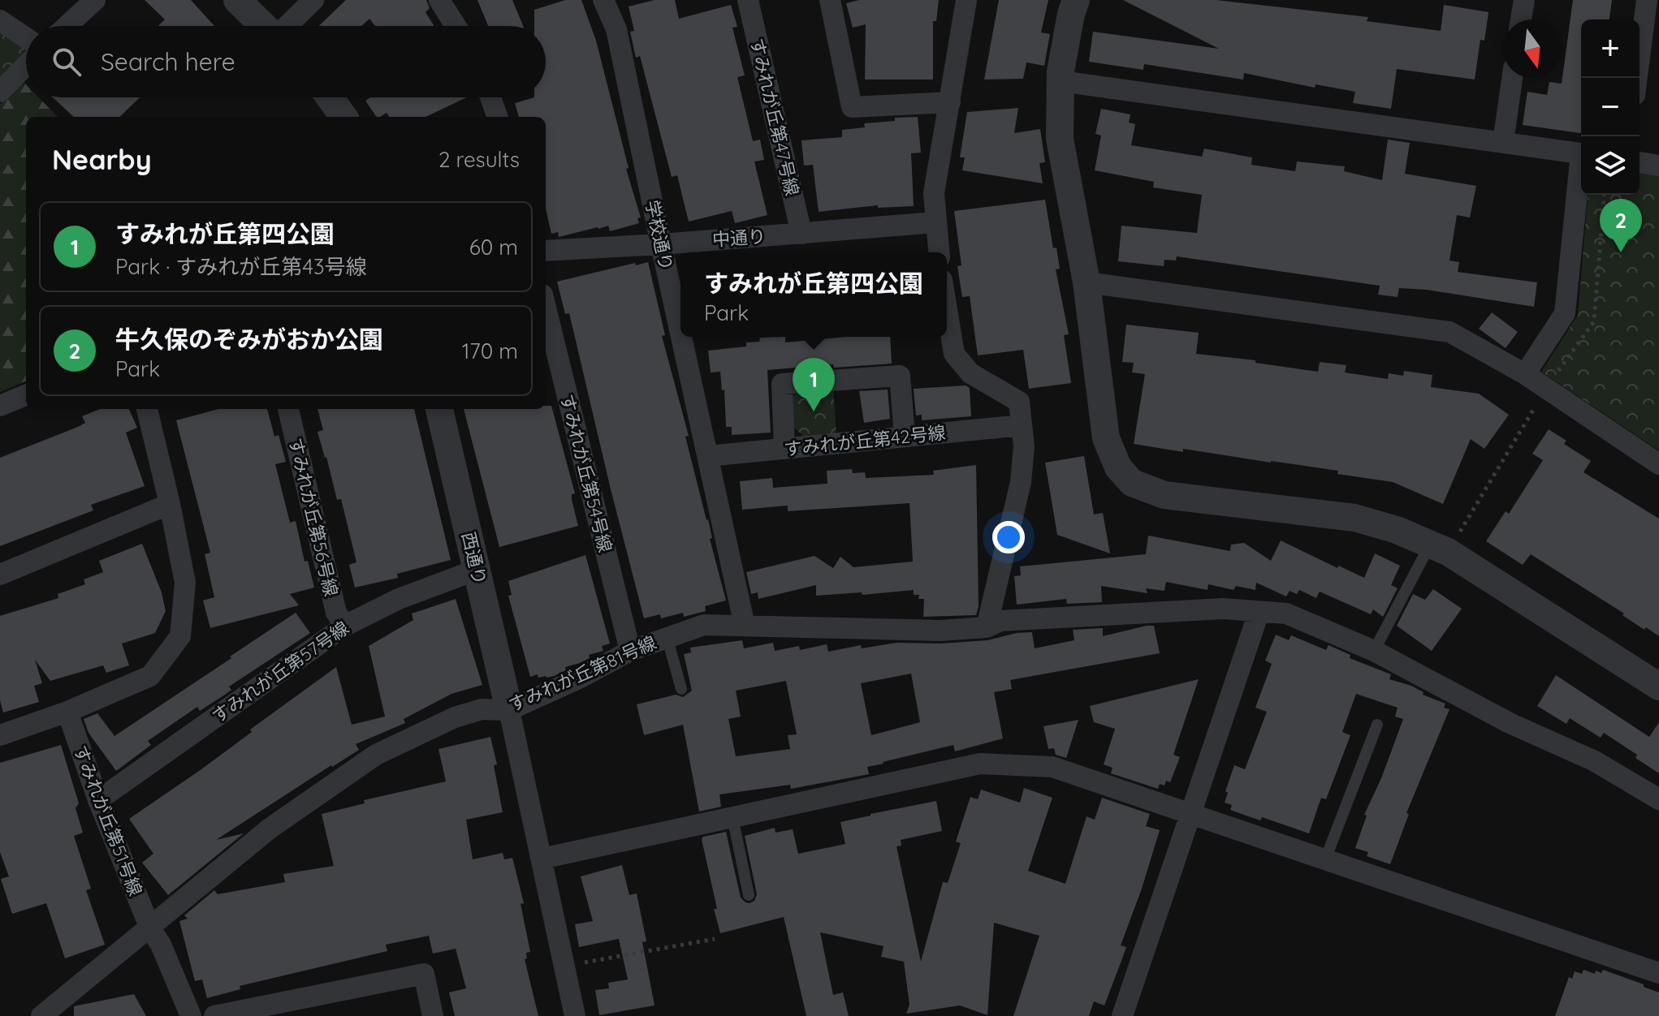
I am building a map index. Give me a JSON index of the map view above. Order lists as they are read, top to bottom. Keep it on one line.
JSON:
{"streets":{"street":["すみれが丘第47号線","学校通り","中通り","すみれが丘第42号線","すみれが丘第54号線","すみれが丘第56号線","西通り","すみれが丘第57号線","すみれが丘第81号線","すみれが丘第51号線"]},"crossings":[["すみれが丘第47号線","中通り"],["学校通り","中通り"],["学校通り","すみれが丘第42号線"],["学校通り","すみれが丘第81号線"],["すみれが丘第54号線","すみれが丘第81号線"],["すみれが丘第56号線","すみれが丘第57号線"],["西通り","すみれが丘第57号線"],["西通り","すみれが丘第81号線"],["すみれが丘第57号線","すみれが丘第51号線"],["すみれが丘第81号線","すみれが丘第51号線"]],"north":"bottom","page":{"map_buttons":["+","−"],"search":"Search here","heading":["Nearby","2 results"],"pins":["2","1"],"list":[{"mark":"1","name":"すみれが丘第四公園","note":"Park · すみれが丘第43号線","value":"60 m"},{"mark":"2","name":"牛久保のぞみがおか公園","note":"Park","value":"170 m"}],"popup":["すみれが丘第四公園","Park"]}}
